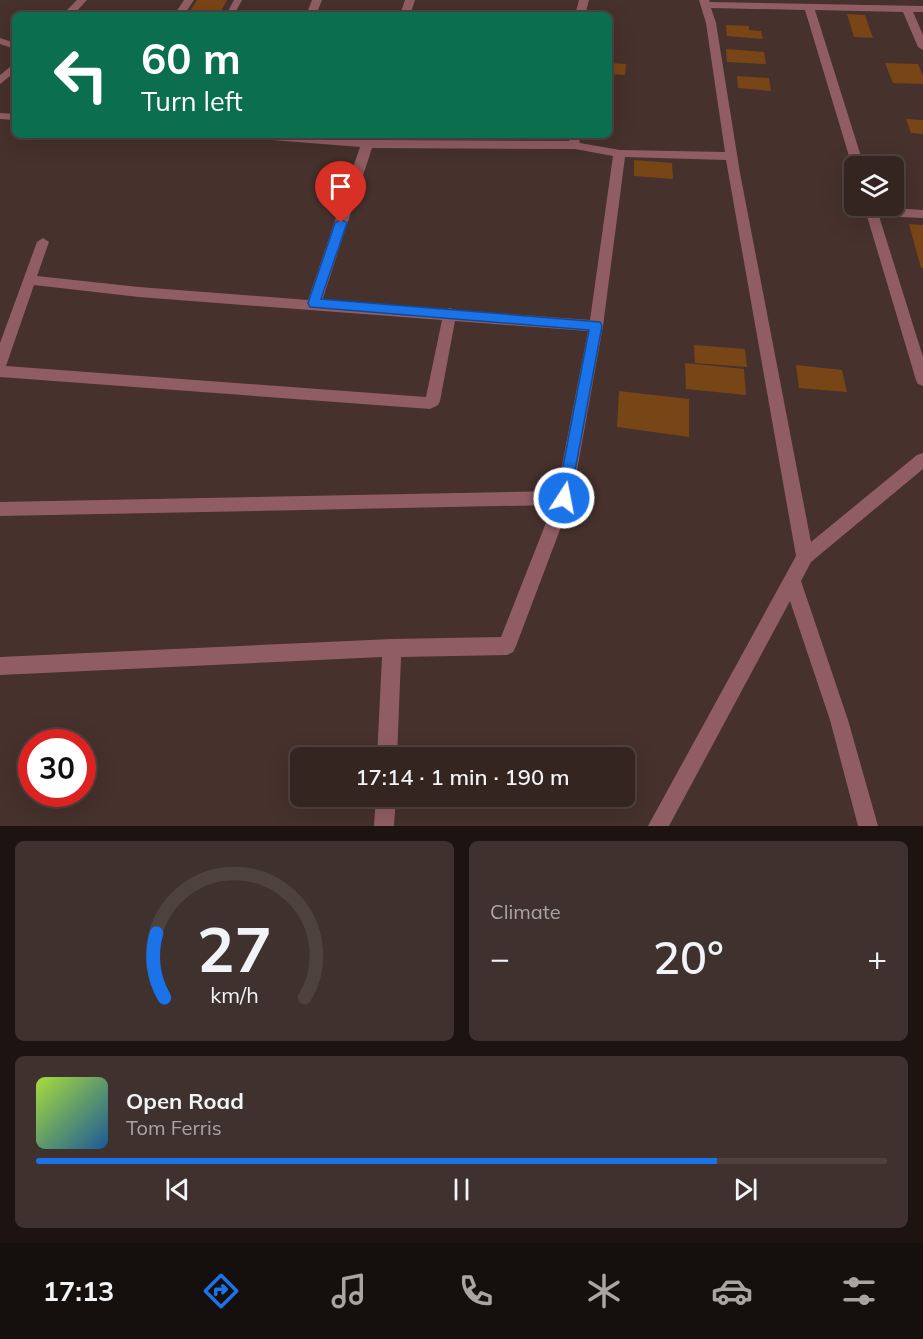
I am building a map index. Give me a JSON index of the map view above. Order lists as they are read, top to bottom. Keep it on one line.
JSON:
{"page":{"turn":["60 m","Turn left"],"limit":"30","trip":"17:14 · 1 min · 190 m","tile":"Climate","heat":["−","20°","+"],"song":["Open Road","Tom Ferris"],"tabs":"17:13","gauge":["27","km/h"]}}
